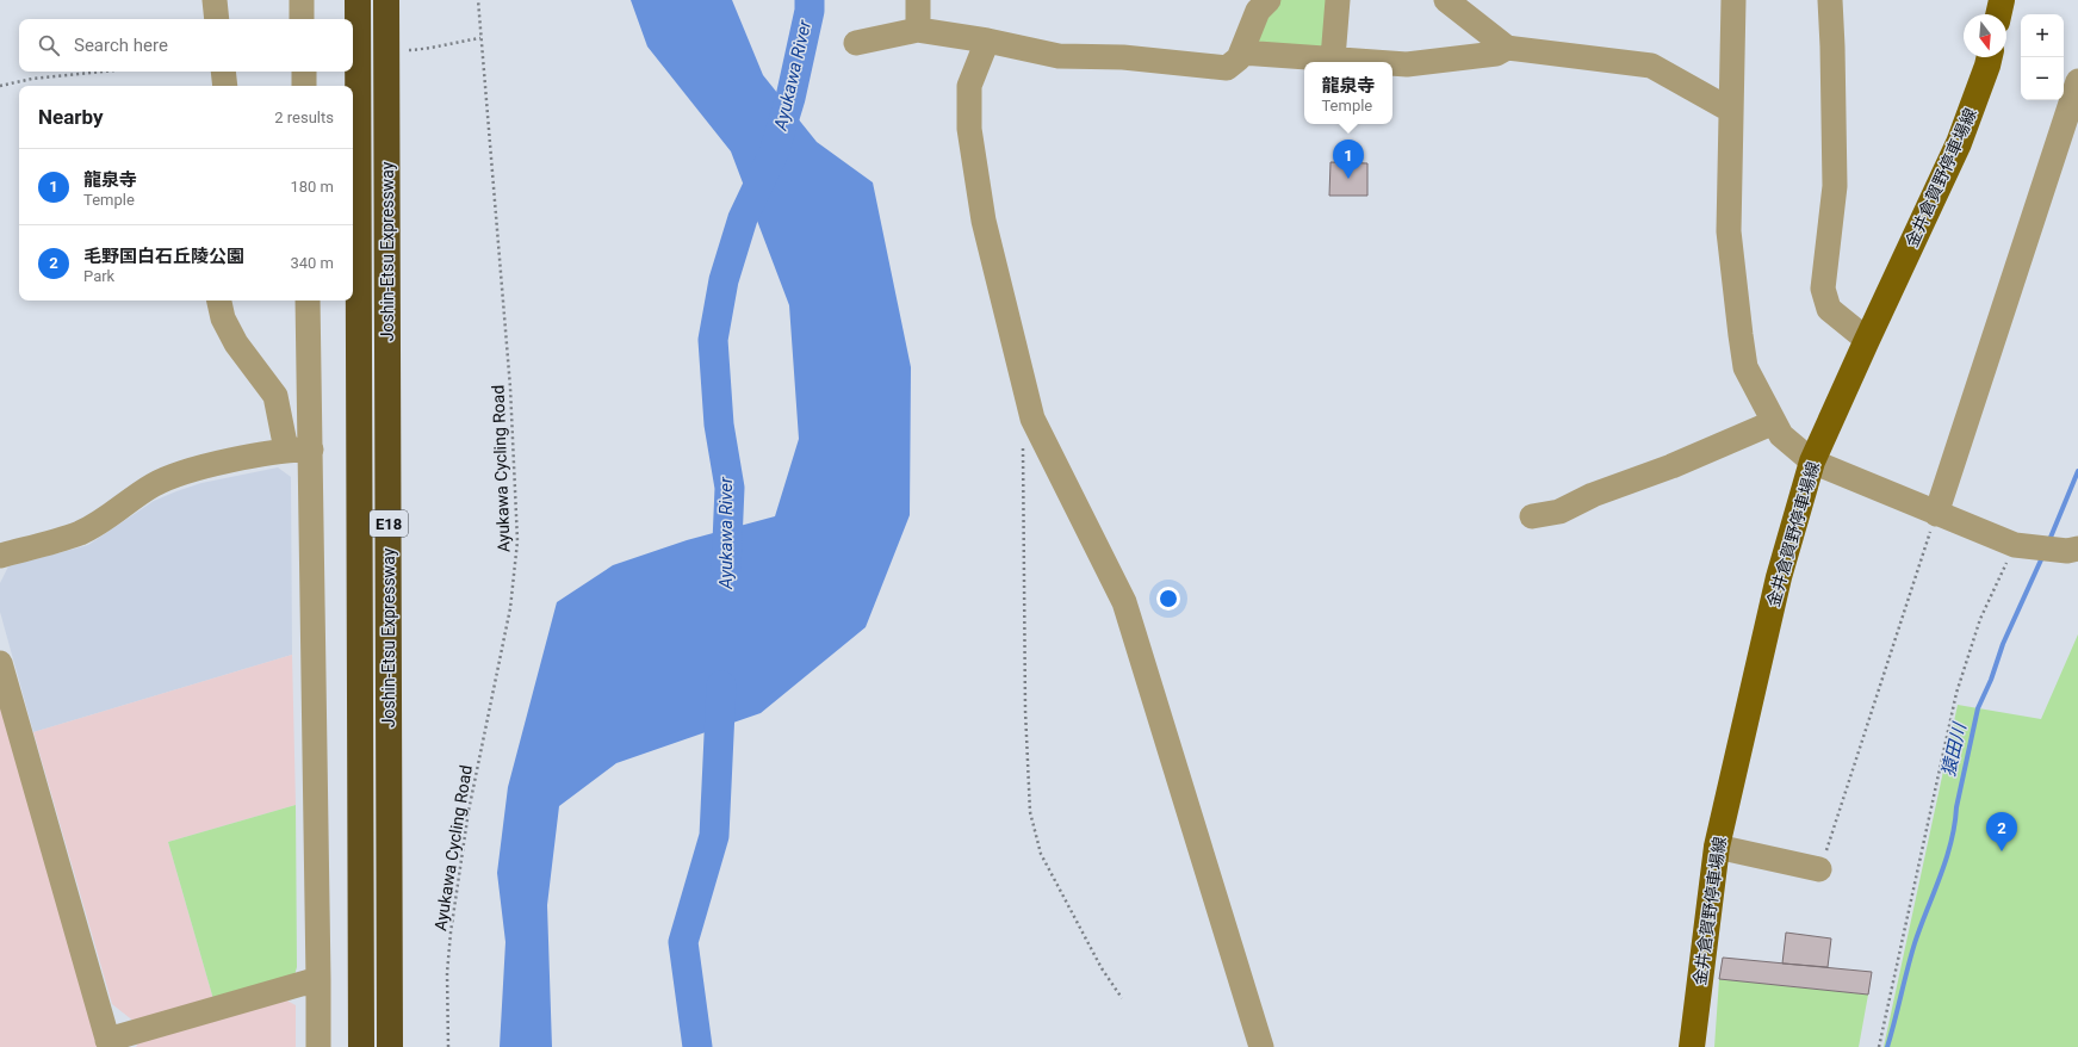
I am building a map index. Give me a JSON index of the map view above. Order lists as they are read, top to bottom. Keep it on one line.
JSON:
{"streets":{"highway":["Joshin-Etsu Expressway","E18"],"main road":["金井倉賀野停車場線"],"path":["Ayukawa Cycling Road"]},"water":["Ayukawa River","猿田川"],"north":"bottom","page":{"map_buttons":["+","−"],"search":"Search here","popup":["龍泉寺","Temple"],"heading":["Nearby","2 results"],"pins":["1","2"],"list":[{"mark":"1","name":"龍泉寺","note":"Temple","value":"180 m"},{"mark":"2","name":"毛野国白石丘陵公園","note":"Park","value":"340 m"}]}}
